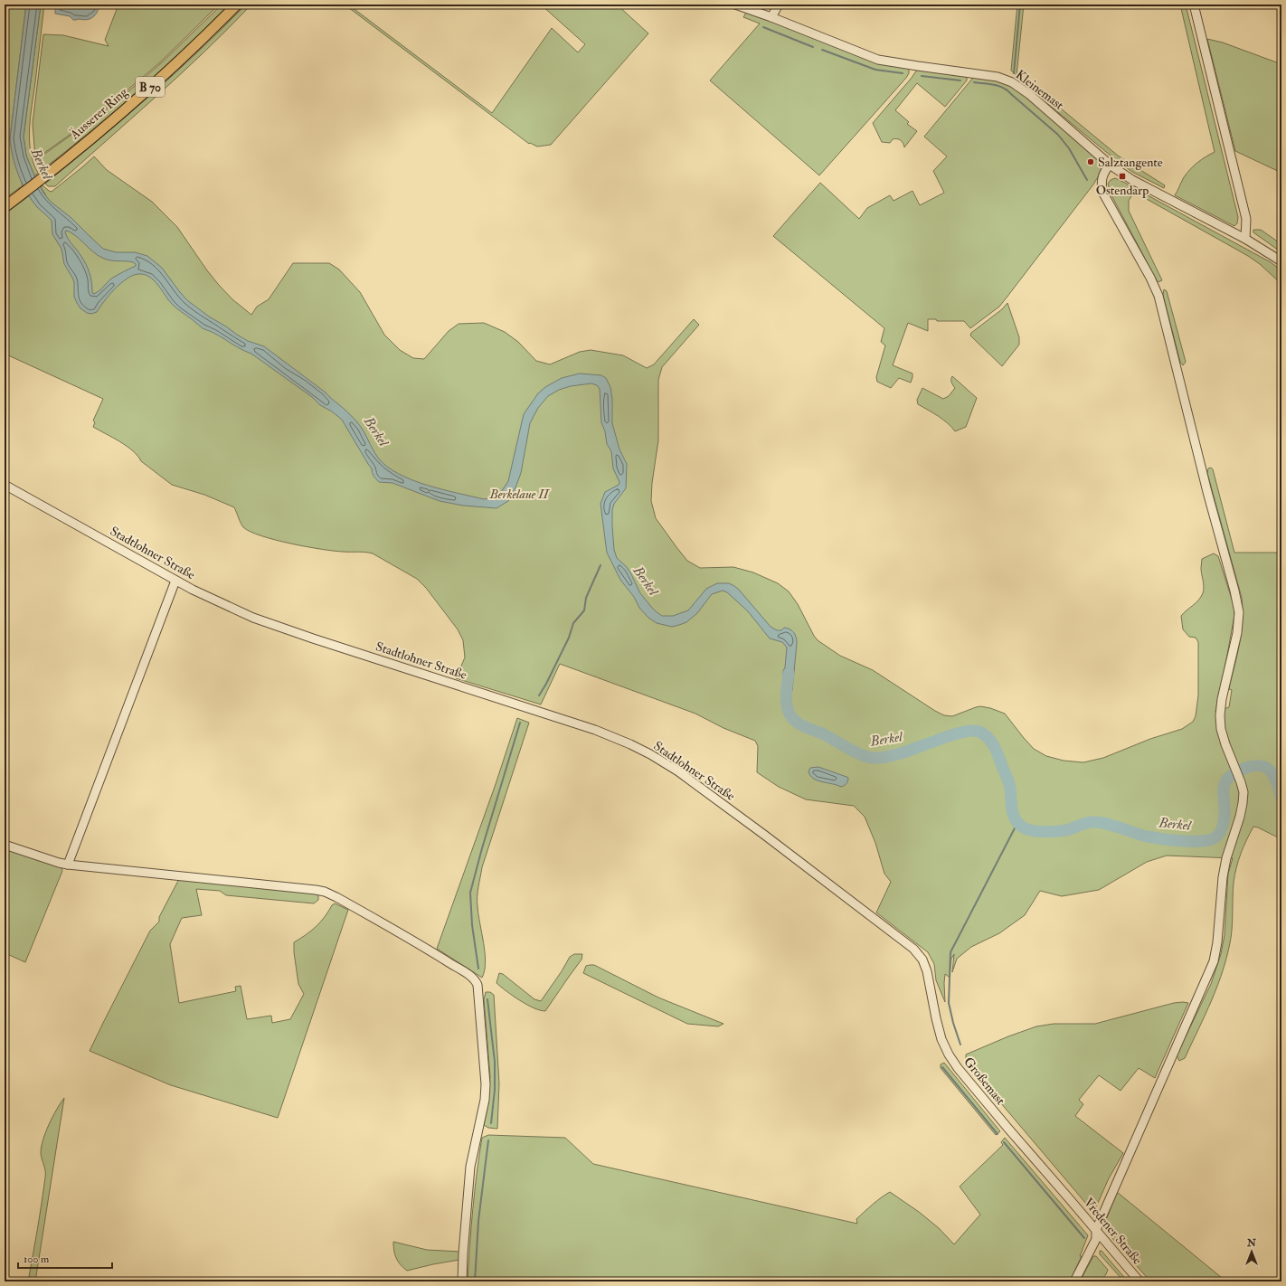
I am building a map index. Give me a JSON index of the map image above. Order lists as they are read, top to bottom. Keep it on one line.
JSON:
{"streets":{"main road":["B 70","Äusserer Ring"],"street":["Kleinemast","Stadtlohner Straße","Großemast","Vredener Straße"]},"crossings":[["Stadtlohner Straße","Großemast"],["Großemast","Vredener Straße"]],"water":["Berkel"],"parks":["Berkelaue II"],"places":{"other":["Salztangente"],"transit":["Ostendarp"]},"scale_bar":"100 m","north":"top"}
